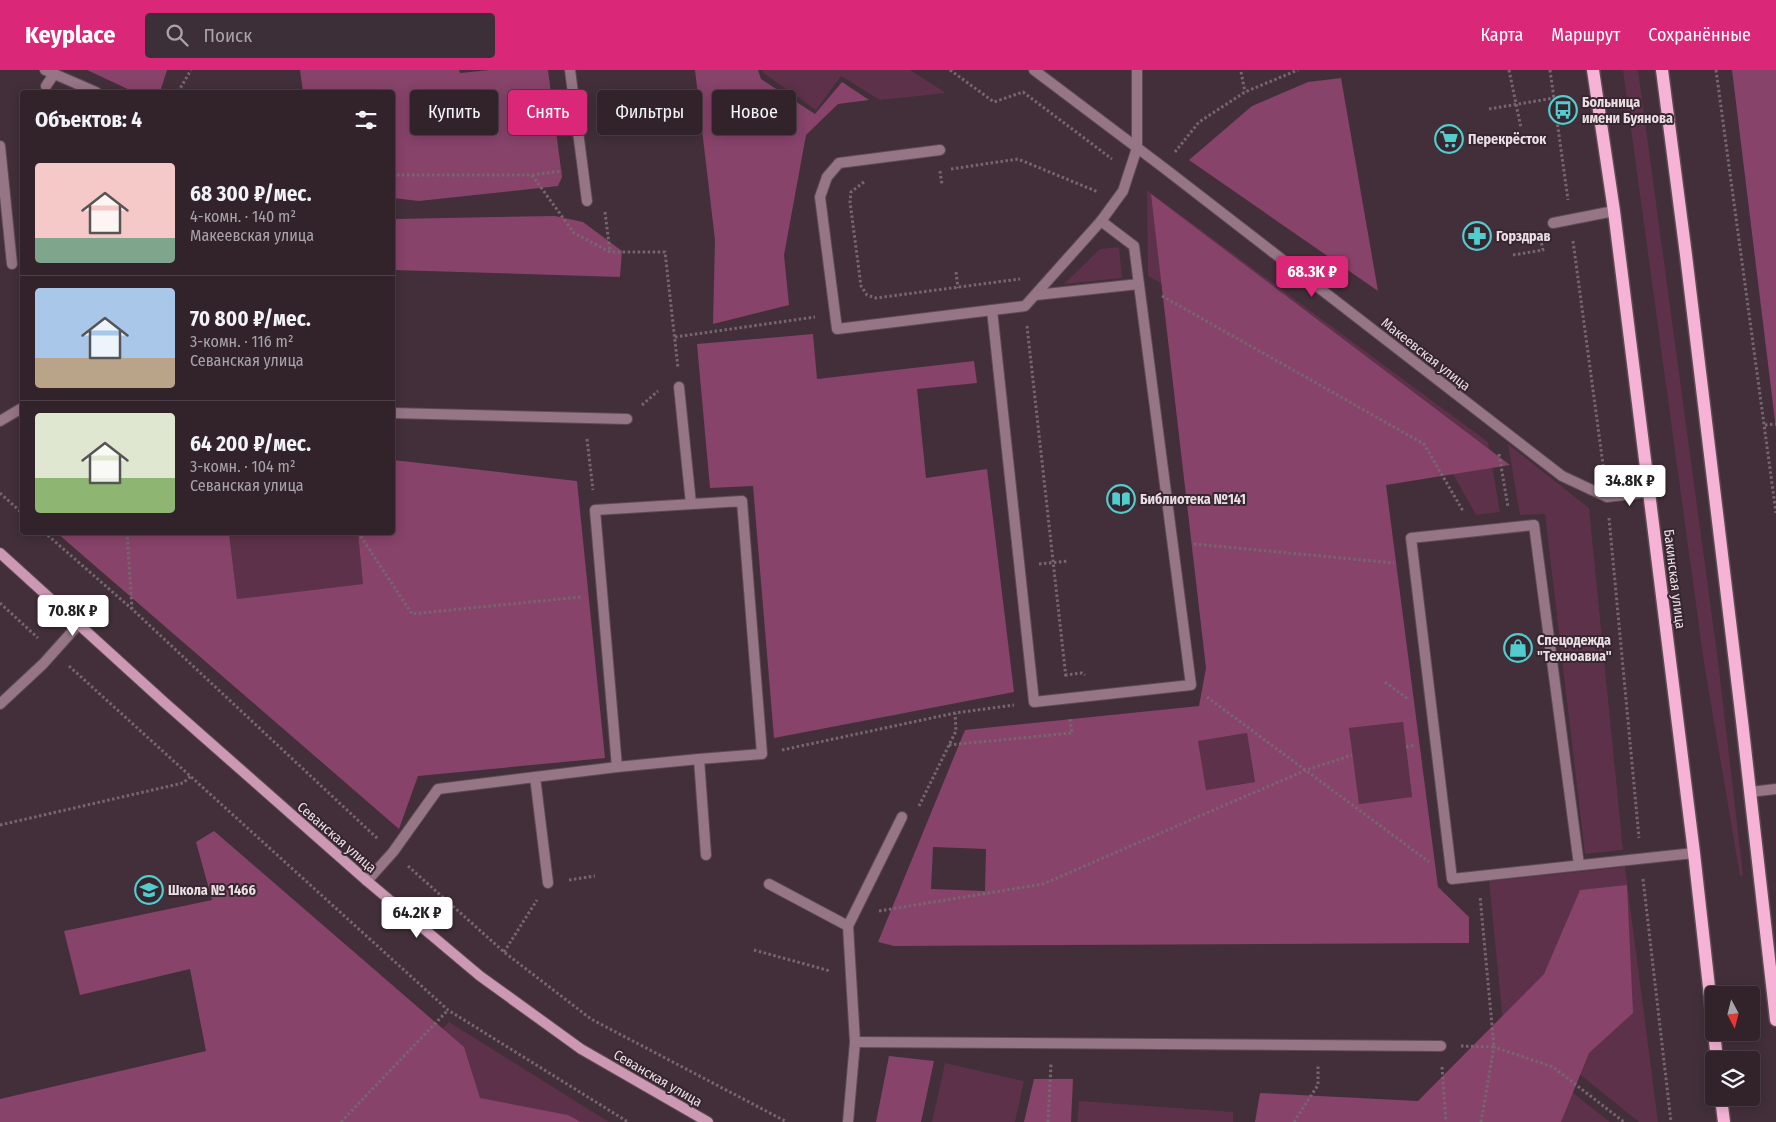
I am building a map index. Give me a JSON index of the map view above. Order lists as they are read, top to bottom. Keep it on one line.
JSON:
{"streets":{"main road":["Бакинская улица"],"street":["Макеевская улица","Севанская улица"]},"places":{"bus stop":["Больница имени Буянова"],"supermarket":["Перекрёсток"],"pharmacy":["Горздрав"],"library":["Библиотека №141"],"shop":["Спецодежда \"Техноавиа\""],"school or university":["Школа № 1466"]},"north":"bottom","page":{"header":"Keyplace","search":"Поиск","nav":["Карта","Маршрут","Сохранённые"],"chip":["Купить","Снять","Фильтры","Новое"],"heading":"Объектов: 4","list":[{"name":"68 300 ₽/мес.","note":"4-комн. · 140 m² · Макеевская улица"},{"name":"70 800 ₽/мес.","note":"3-комн. · 116 m² · Севанская улица"},{"name":"64 200 ₽/мес.","note":"3-комн. · 104 m² · Севанская улица"}],"price":["68.3K ₽","34.8K ₽","70.8K ₽","64.2K ₽"]}}
